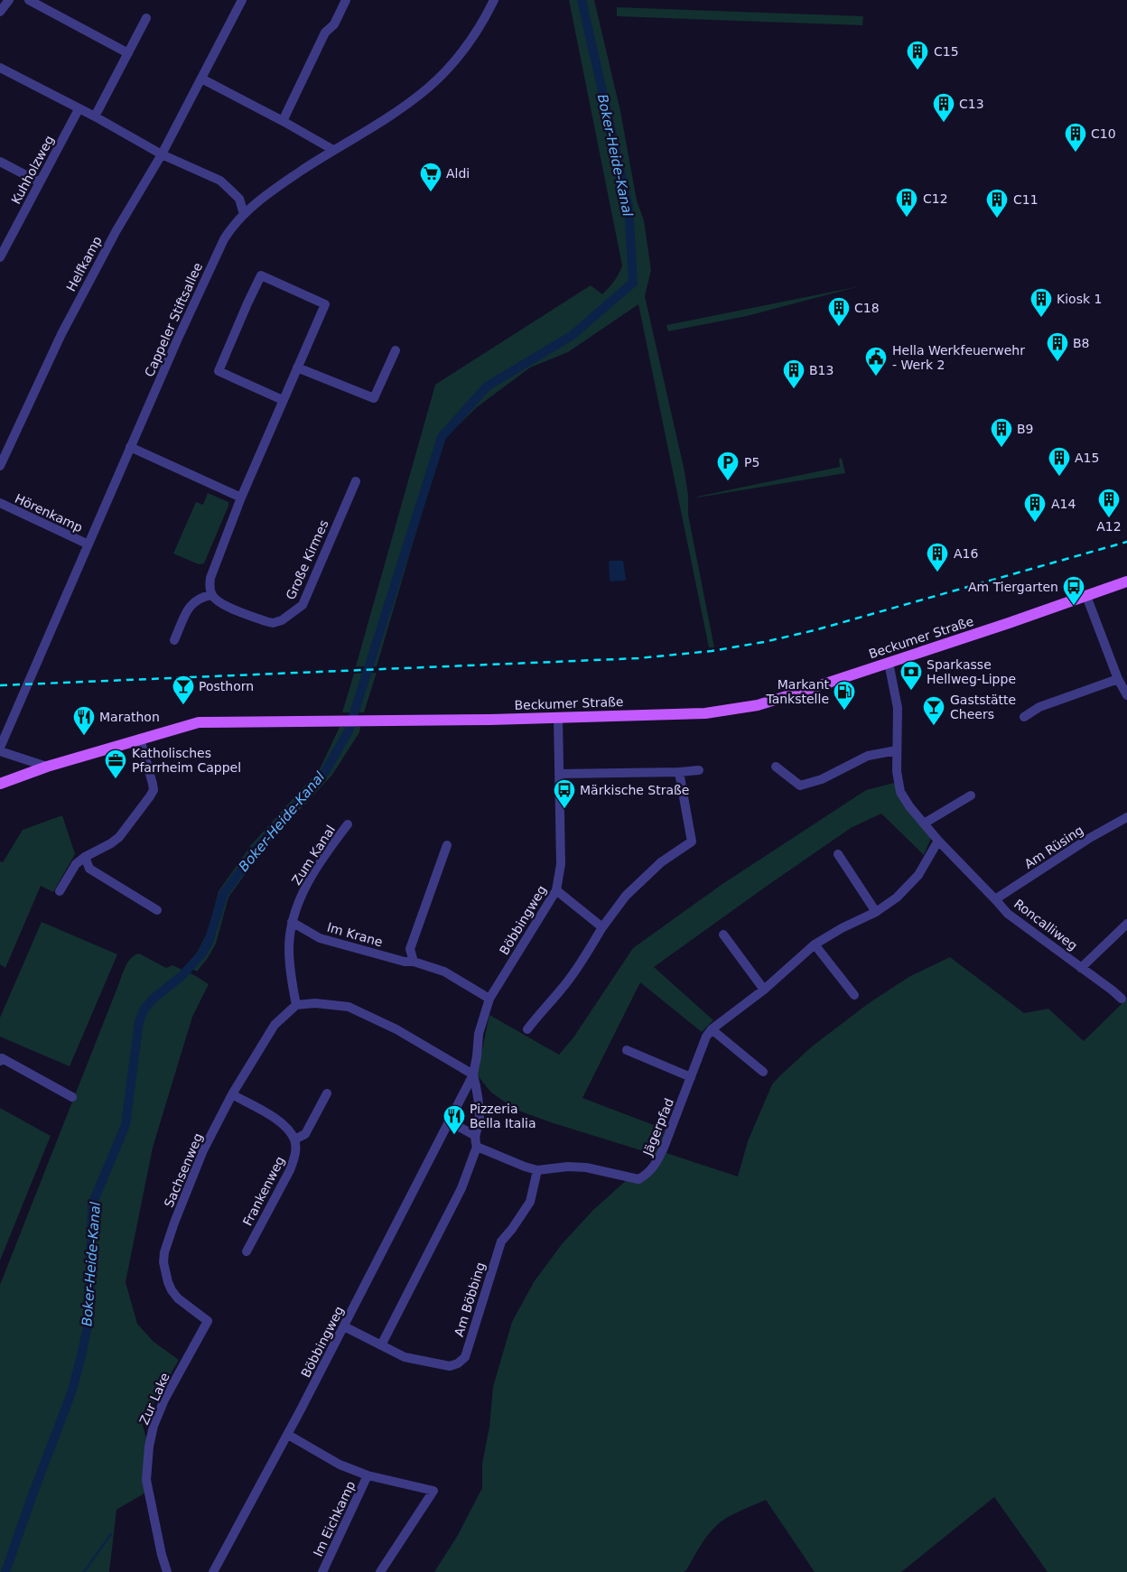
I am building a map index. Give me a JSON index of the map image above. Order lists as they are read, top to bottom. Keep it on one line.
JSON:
{"streets":{"main road":["Beckumer Straße"],"street":["Kuhholzweg","Helfkamp","Cappeler Stiftsallee","Hörenkamp","Große Kirmes","Am Rüsing","Zum Kanal","Böbbingweg","Roncalliweg","Im Krane","Jägerpfad","Sachsenweg","Frankenweg","Am Böbbing","Zur Lake","Im Eichkamp"]},"crossings":[["Cappeler Stiftsallee","Hörenkamp"],["Beckumer Straße","Böbbingweg"],["Beckumer Straße","Roncalliweg"],["Am Rüsing","Roncalliweg"],["Zum Kanal","Im Krane"],["Zum Kanal","Sachsenweg"],["Böbbingweg","Im Krane"],["Böbbingweg","Am Böbbing"],["Roncalliweg","Jägerpfad"],["Jägerpfad","Am Böbbing"],["Sachsenweg","Zur Lake"]],"water":["Boker-Heide-Kanal"],"places":{"building":["C15","C13","C10","C12","C11","Kiosk 1","C18","B8","B13","B9","A15","A12","A14","A16"],"supermarket":["Aldi"],"public building":["Hella Werkfeuerwehr - Werk 2"],"parking":["P5"],"bus stop":["Am Tiergarten","Märkische Straße"],"bank":["Sparkasse Hellweg-Lippe"],"bar":["Posthorn","Gaststätte Cheers"],"fuel station":["Markant Tankstelle"],"restaurant":["Marathon","Pizzeria Bella Italia"],"office":["Katholisches Pfarrheim Cappel"]}}
